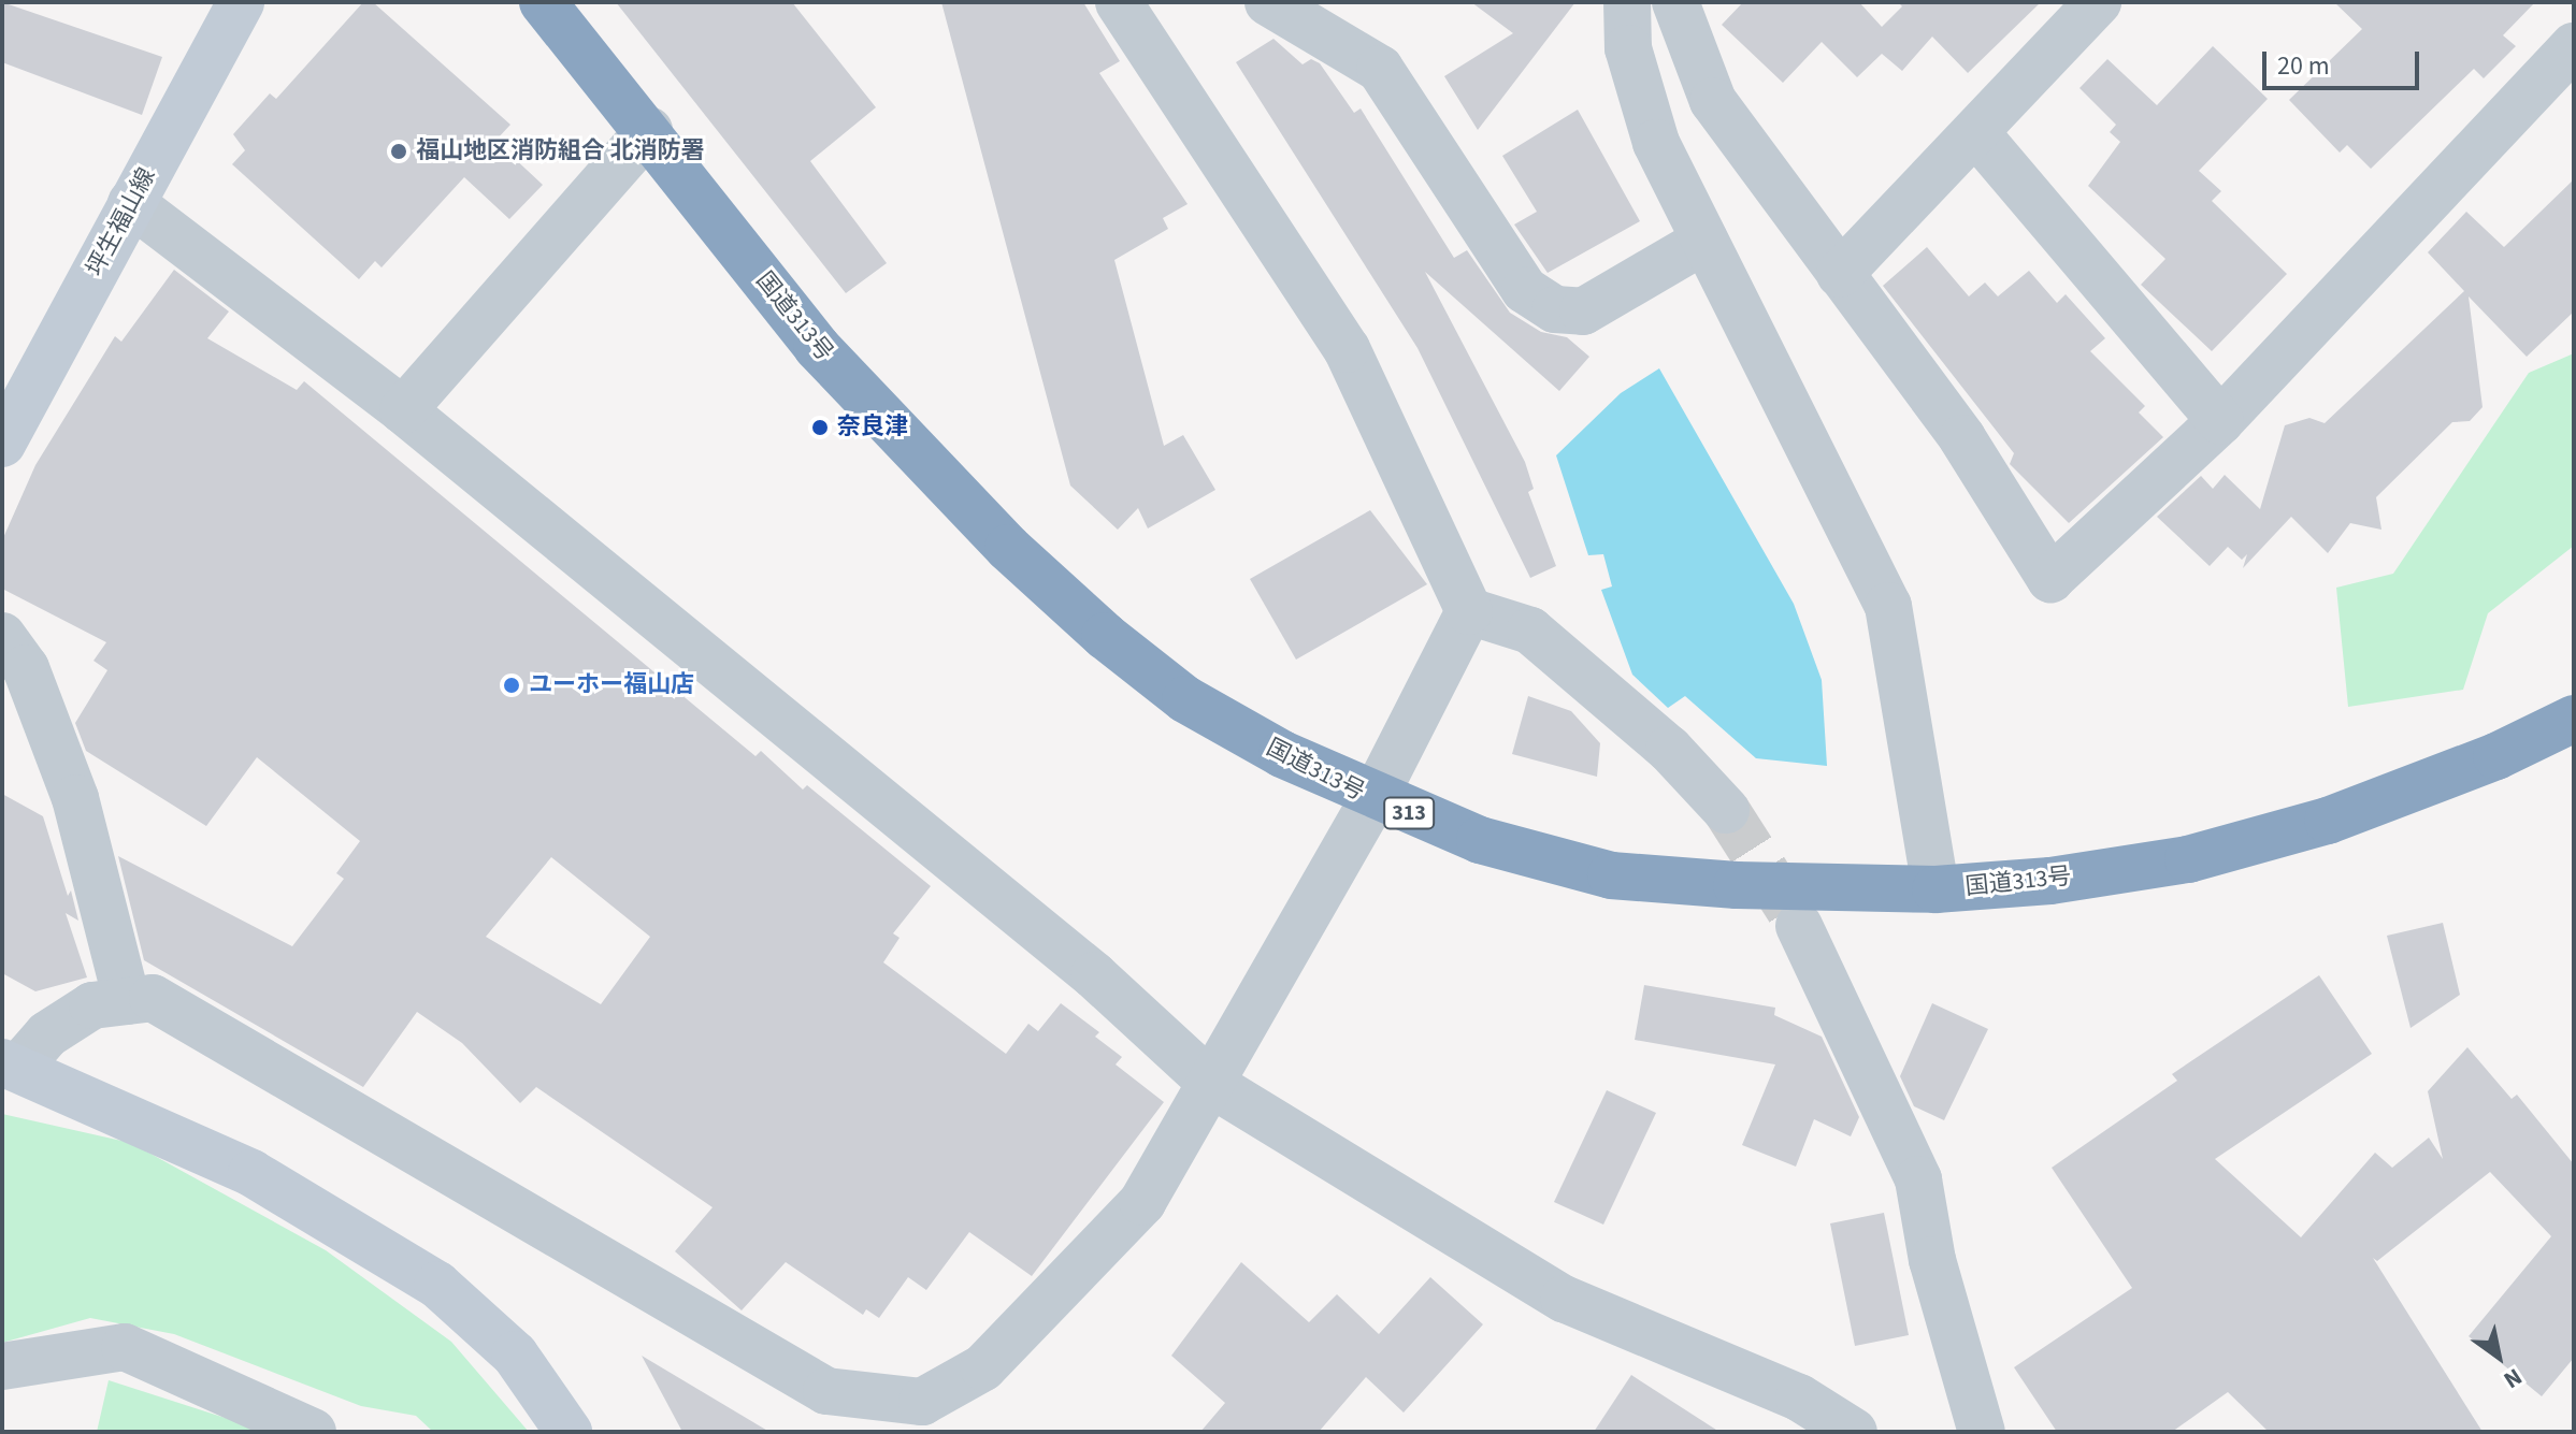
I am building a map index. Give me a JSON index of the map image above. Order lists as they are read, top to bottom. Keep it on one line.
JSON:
{"streets":{"highway":["国道313号","313"],"street":["坪生福山線"]},"places":["福山地区消防組合 北消防署","奈良津","ユーホー福山店"],"scale_bar":"20 m","north":"bottom right"}
